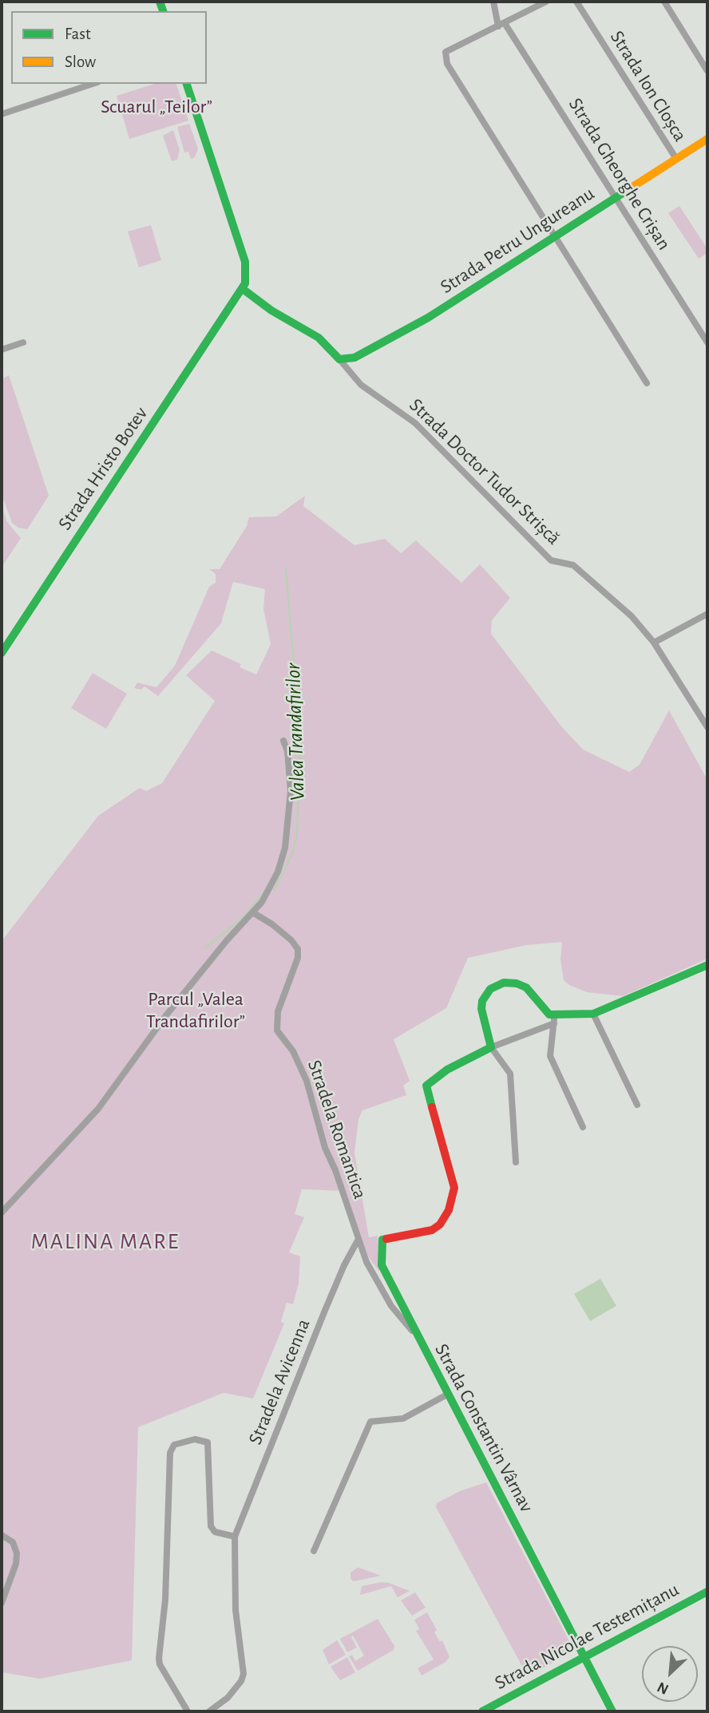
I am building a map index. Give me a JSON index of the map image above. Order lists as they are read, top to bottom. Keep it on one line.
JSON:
{"streets":{"main road":["Strada Petru Ungureanu","Strada Hristo Botev","Strada Doctor Tudor Strișcă","Strada Constantin Vârnav","Strada Nicolae Testemițanu"],"street":["Strada Ion Cloșca","Strada Gheorghe Crișan","Stradela Romantica","Stradela Avicenna"]},"crossings":[["Strada Ion Cloșca","Strada Petru Ungureanu"],["Strada Gheorghe Crișan","Strada Petru Ungureanu"],["Strada Petru Ungureanu","Strada Doctor Tudor Strișcă"],["Strada Hristo Botev","Strada Doctor Tudor Strișcă"],["Stradela Romantica","Stradela Avicenna"],["Stradela Romantica","Strada Constantin Vârnav"],["Strada Constantin Vârnav","Strada Nicolae Testemițanu"]],"districts":["MALINA MARE"],"water":["Valea Trandafirilor"],"parks":["Scuarul „Teilor”","Parcul „Valea Trandafirilor”"],"legend":["Fast","Slow"],"north":"bottom left"}
